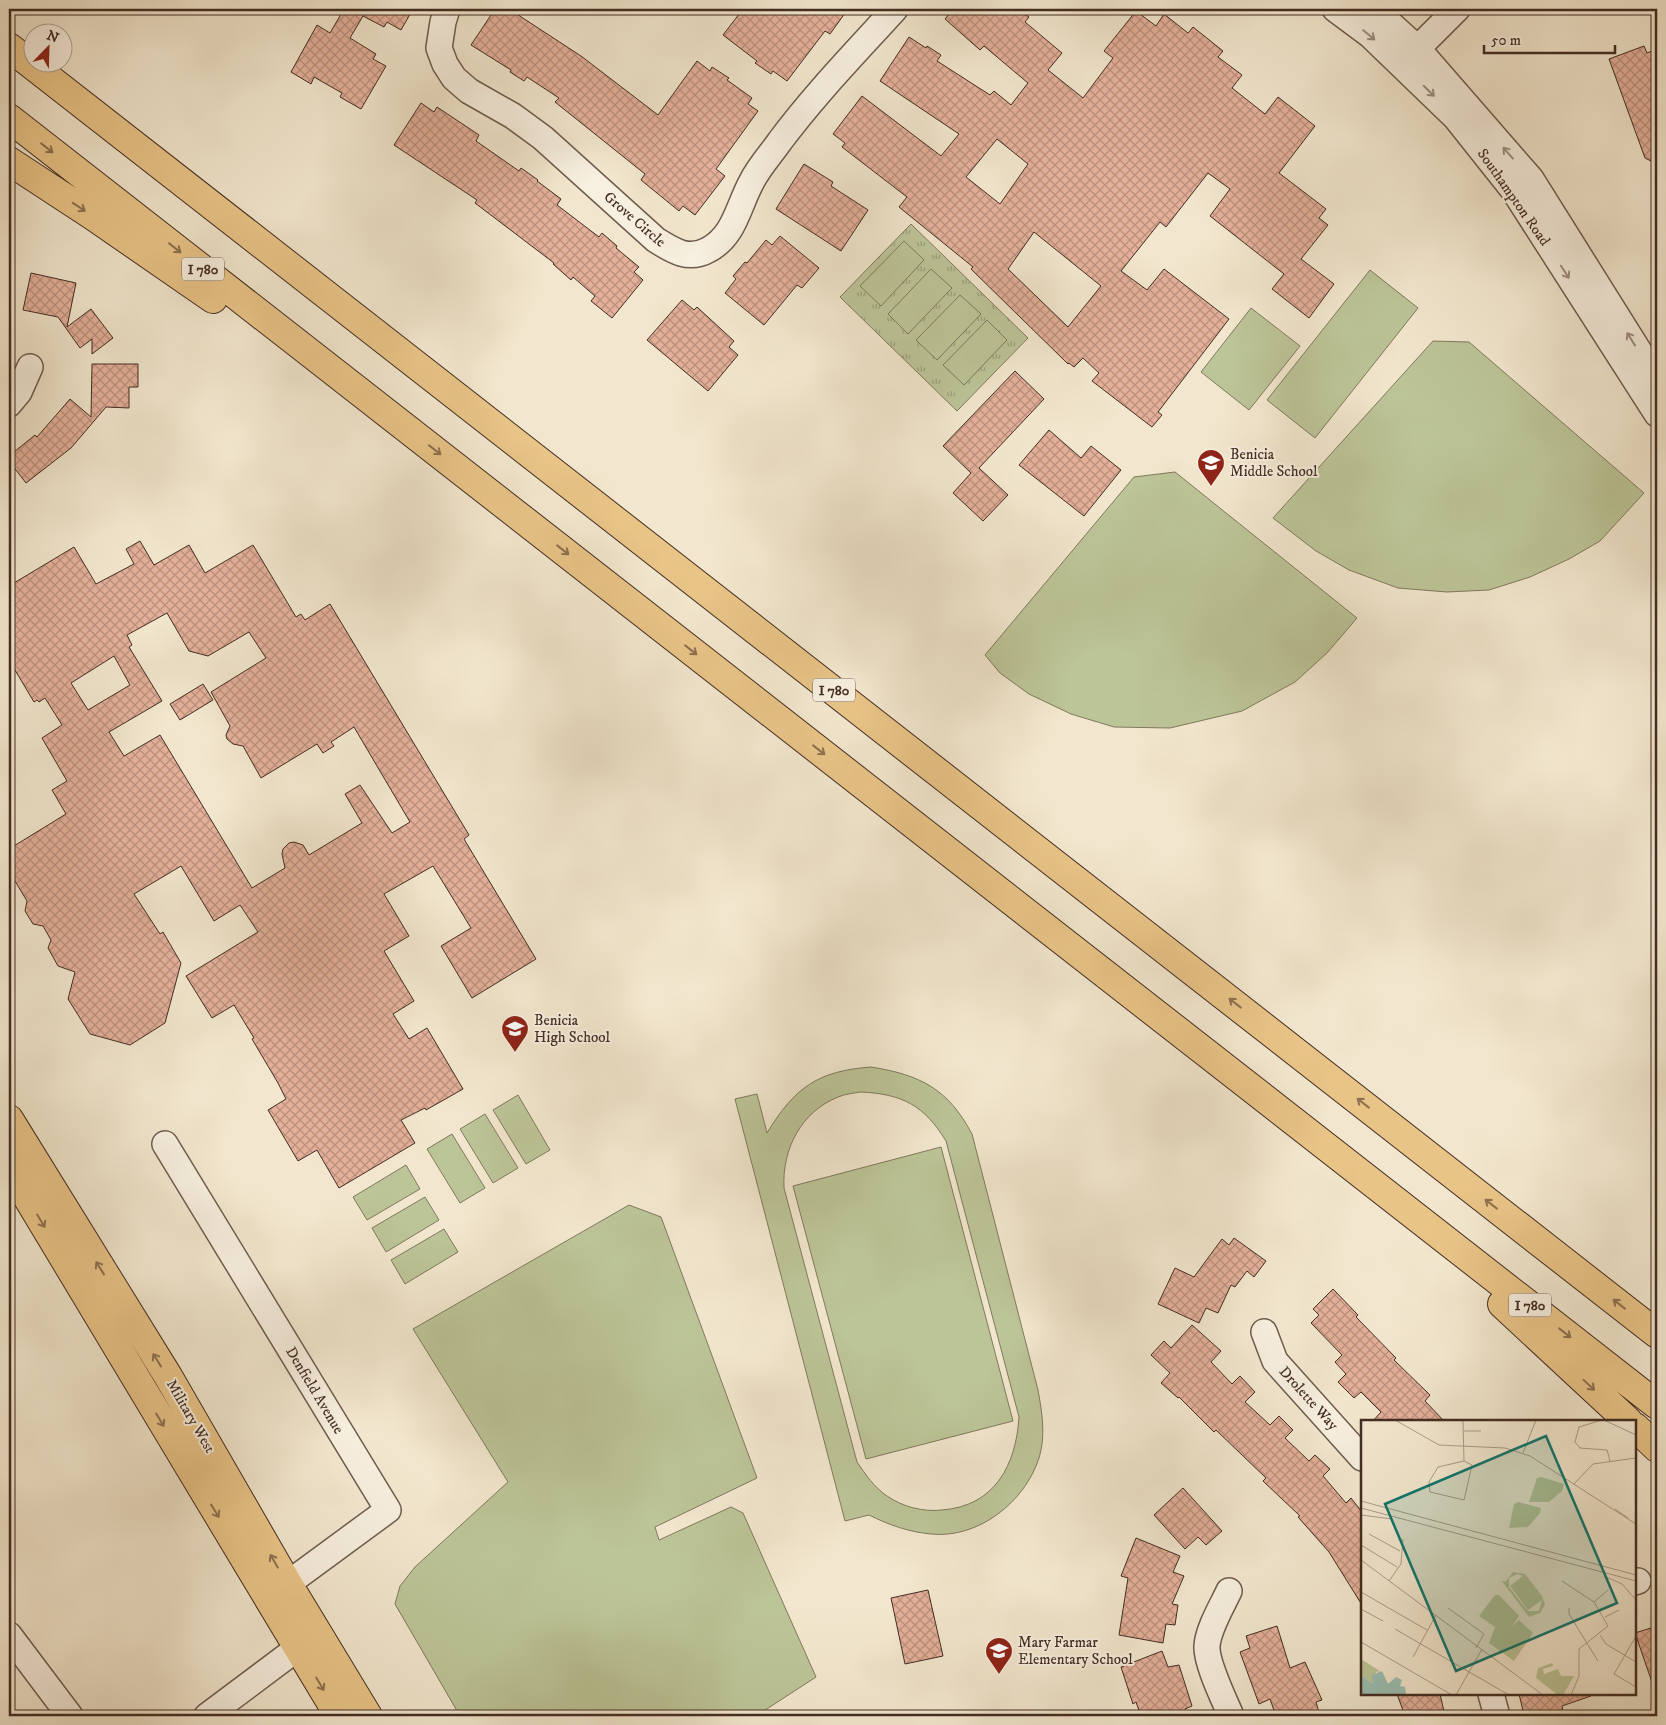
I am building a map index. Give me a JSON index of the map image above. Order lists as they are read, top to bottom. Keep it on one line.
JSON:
{"streets":{"main road":["I 780","Military West"],"street":["Southampton Road","Grove Circle","Denfield Avenue","Drolette Way"]},"crossings":[["Denfield Avenue","Military West"]],"places":{"school or university":["Benicia Middle School","Benicia High School","Mary Farmar Elementary School"]},"scale_bar":"50 m","north":"top right"}
